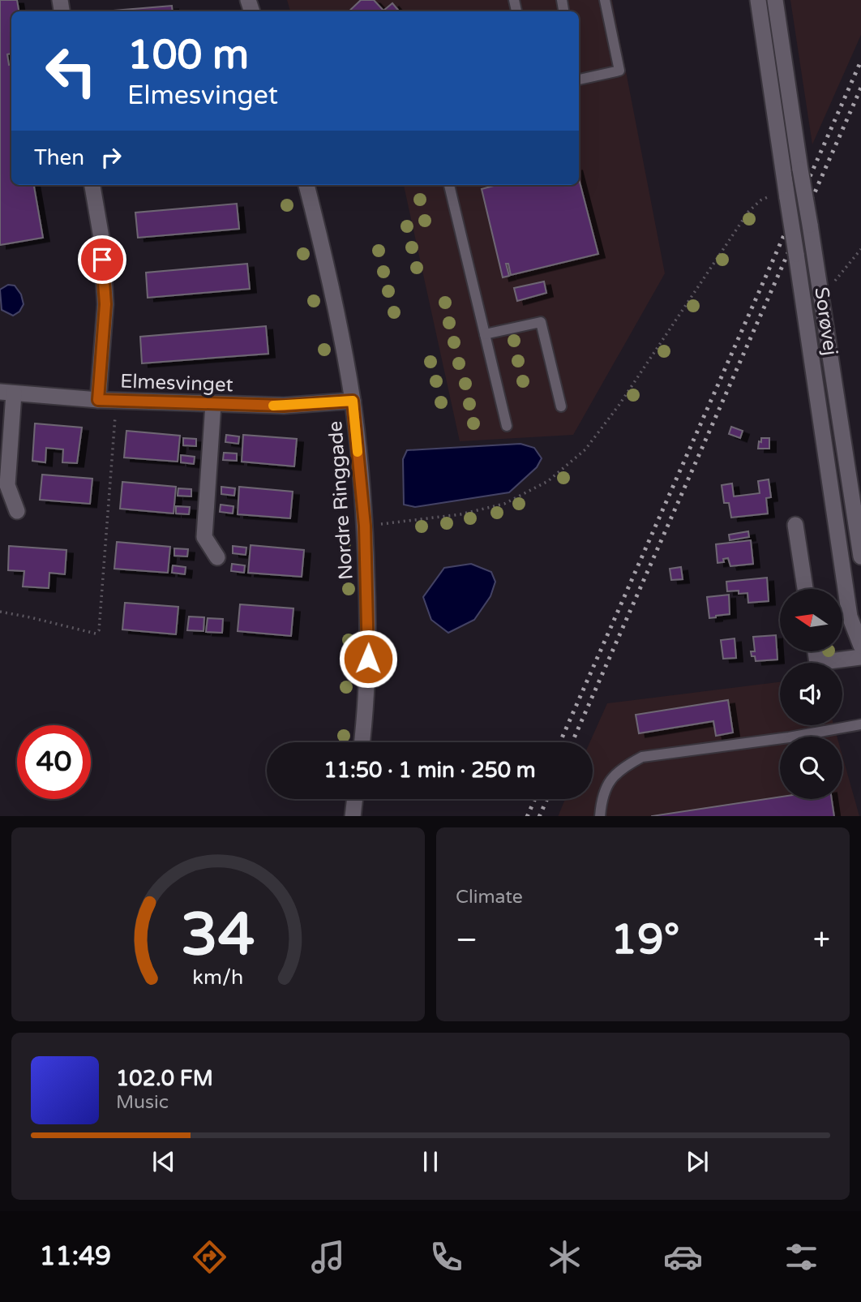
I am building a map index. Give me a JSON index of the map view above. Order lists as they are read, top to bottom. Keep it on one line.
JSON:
{"streets":{"street":["Sorøvej","Elmesvinget","Nordre Ringgade"]},"crossings":[["Elmesvinget","Nordre Ringgade"]],"north":"left","page":{"turn":["100 m","Elmesvinget"],"then":"Then","limit":"40","trip":"11:50 · 1 min · 250 m","tile":"Climate","heat":["−","19°","+"],"song":["102.0 FM","Music"],"tabs":"11:49","gauge":["34","km/h"]}}
